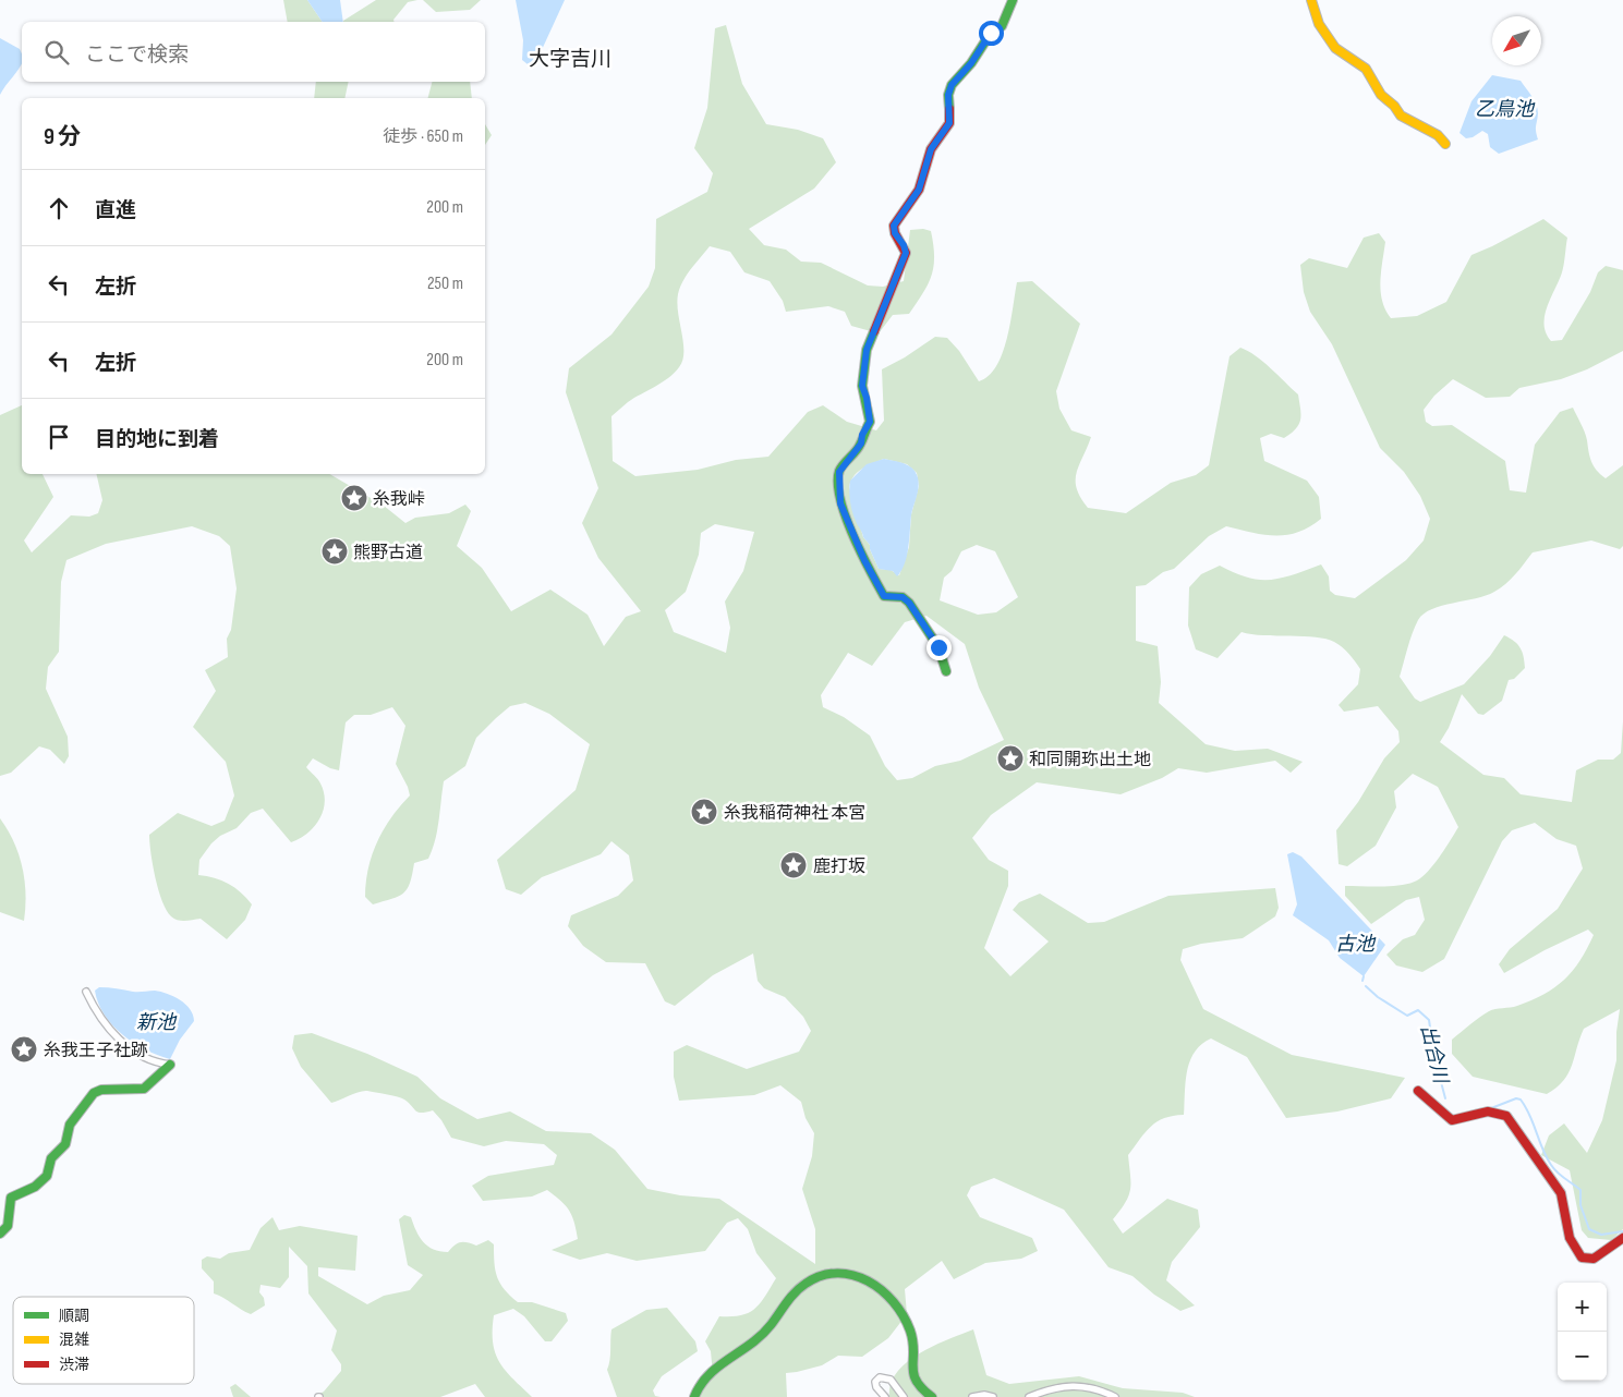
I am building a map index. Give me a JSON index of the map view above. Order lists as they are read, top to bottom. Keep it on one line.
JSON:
{"districts":["大字吉川"],"water":["乙鳥池","古池","新池","出合川"],"places":{"place":["糸我峠","熊野古道","和同開珎出土地","糸我稲荷神社 本宮","鹿打坂","糸我王子社跡"]},"legend":["順調","混雑","渋滞"],"north":"bottom left","page":{"search":"ここで検索","heading":["9 分","徒歩 · 650 m"],"list":[["直進","200 m"],["左折","250 m"],["左折","200 m"],"目的地に到着"],"map_buttons":["+","−"]}}
